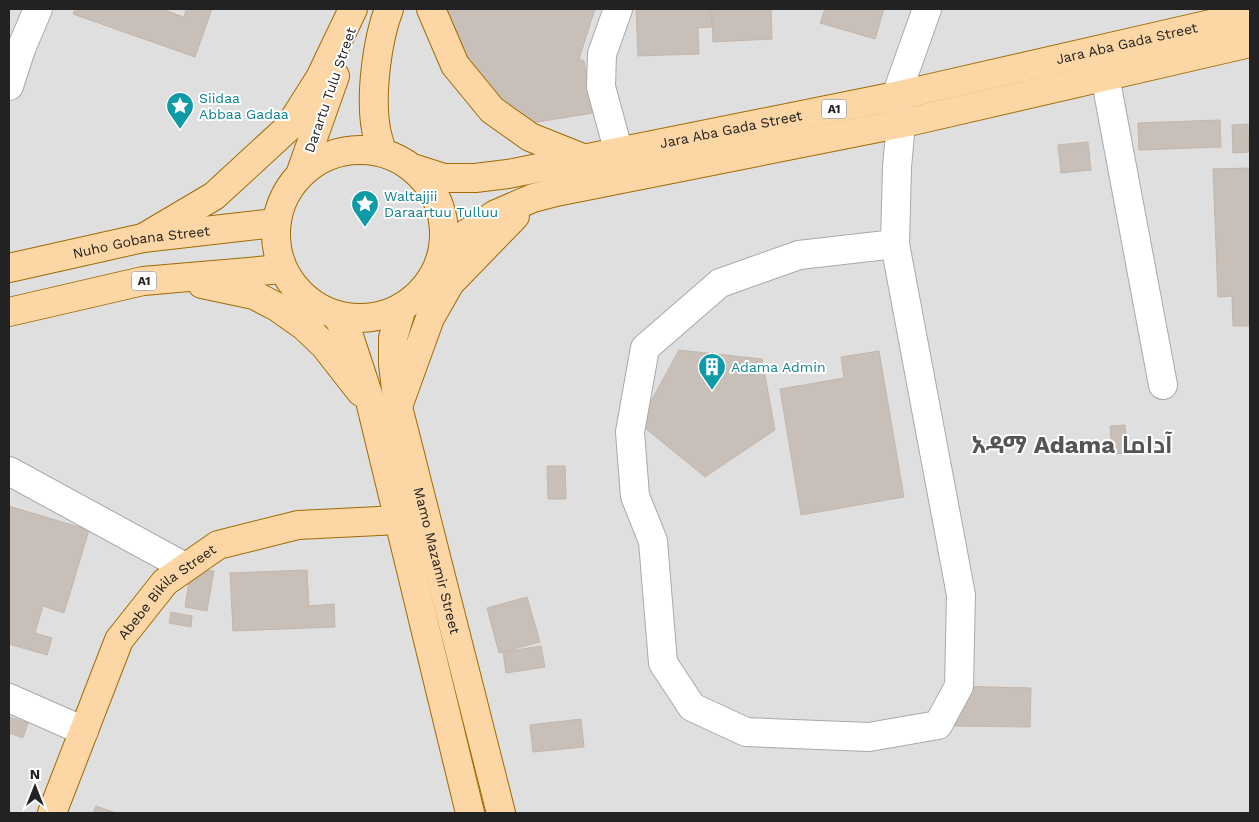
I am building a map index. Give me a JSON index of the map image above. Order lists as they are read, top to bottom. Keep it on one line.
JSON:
{"streets":{"main road":["Jara Aba Gada Street","Darartu Tulu Street","A1","Nuho Gobana Street","Mamo Mazamir Street","Abebe Bikila Street"]},"crossings":[["Jara Aba Gada Street","Darartu Tulu Street"],["Jara Aba Gada Street","A1"],["Jara Aba Gada Street","Nuho Gobana Street"],["Jara Aba Gada Street","Mamo Mazamir Street"],["Darartu Tulu Street","A1"],["Darartu Tulu Street","Nuho Gobana Street"],["Darartu Tulu Street","Mamo Mazamir Street"],["A1","Nuho Gobana Street"],["A1","Mamo Mazamir Street"],["Nuho Gobana Street","Mamo Mazamir Street"],["Mamo Mazamir Street","Abebe Bikila Street"]],"districts":["አዳማ Adama آداما"],"places":{"place":["Siidaa Abbaa Gadaa","Waltajjii Daraartuu Tulluu"],"building":["Adama Admin"]},"north":"top"}
